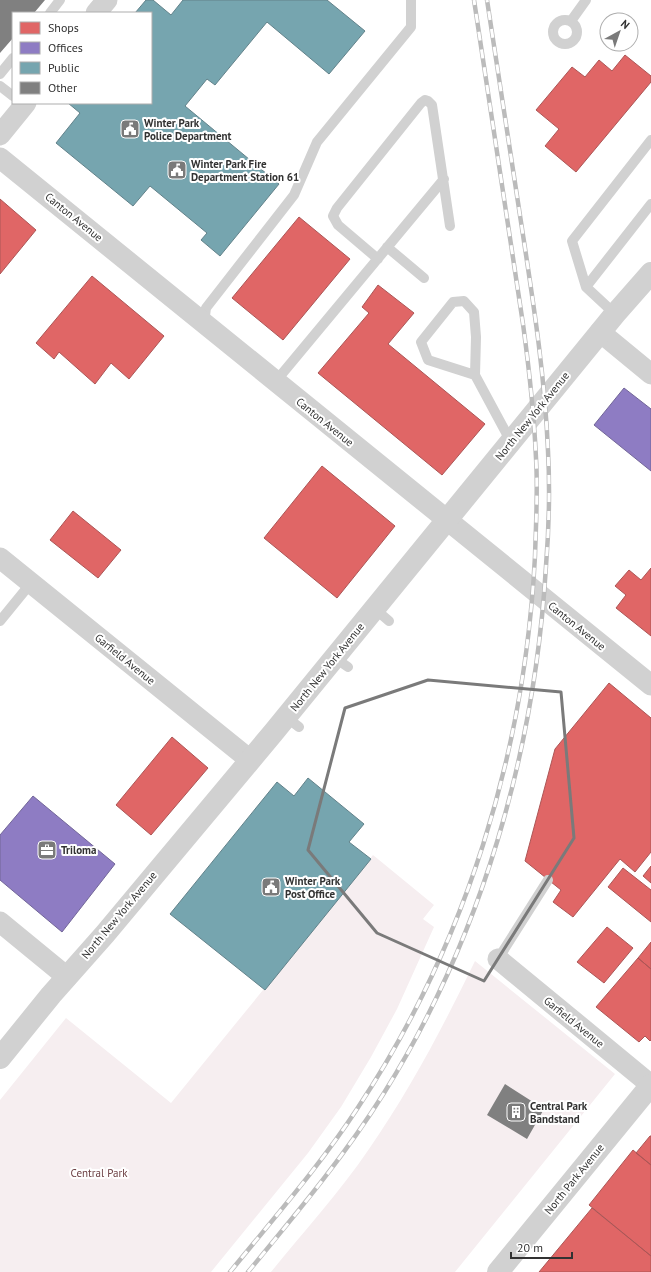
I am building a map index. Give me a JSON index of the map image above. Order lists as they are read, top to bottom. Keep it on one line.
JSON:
{"streets":{"street":["Canton Avenue","North New York Avenue","Garfield Avenue","North Park Avenue"]},"crossings":[["Canton Avenue","North New York Avenue"],["North New York Avenue","Garfield Avenue"],["Garfield Avenue","North Park Avenue"]],"parks":["Central Park"],"places":{"public building":["Winter Park Police Department","Winter Park Fire Department Station 61","Winter Park Post Office"],"office":["Triloma"],"building":["Central Park Bandstand"]},"legend":["Shops","Offices","Public","Other"],"scale_bar":"20 m","north":"top right"}
